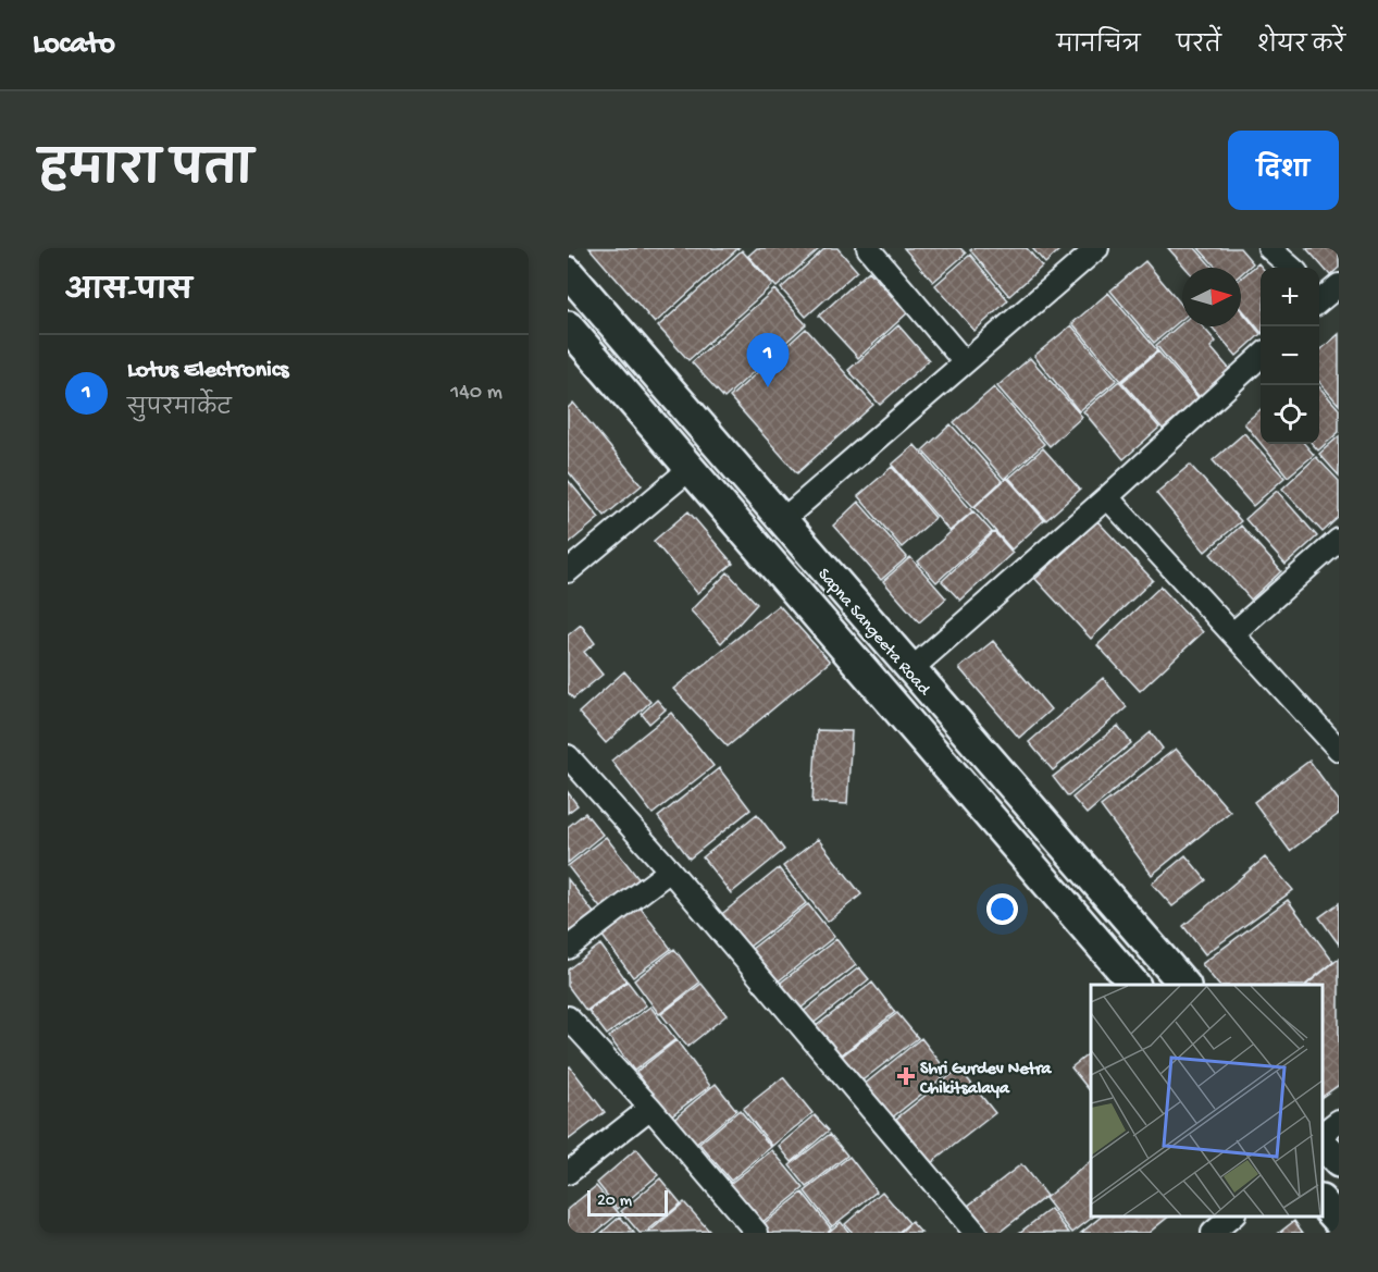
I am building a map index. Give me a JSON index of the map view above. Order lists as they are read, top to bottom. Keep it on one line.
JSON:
{"streets":{"main road":["Sapna Sangeeta Road"]},"places":{"health":["Shri Gurdev Netra Chikitsalaya"]},"scale_bar":"20 m","north":"right","page":{"header":"Locato","nav":["मानचित्र","परतें","शेयर करें"],"title":"हमारा पता","buttons":"दिशा","heading":"आस-पास","map_buttons":["+","−"],"list":[{"mark":"1","name":"Lotus Electronics","note":"सुपरमार्केट","value":"140 m"}],"pins":"1","scale":"20 m"}}
